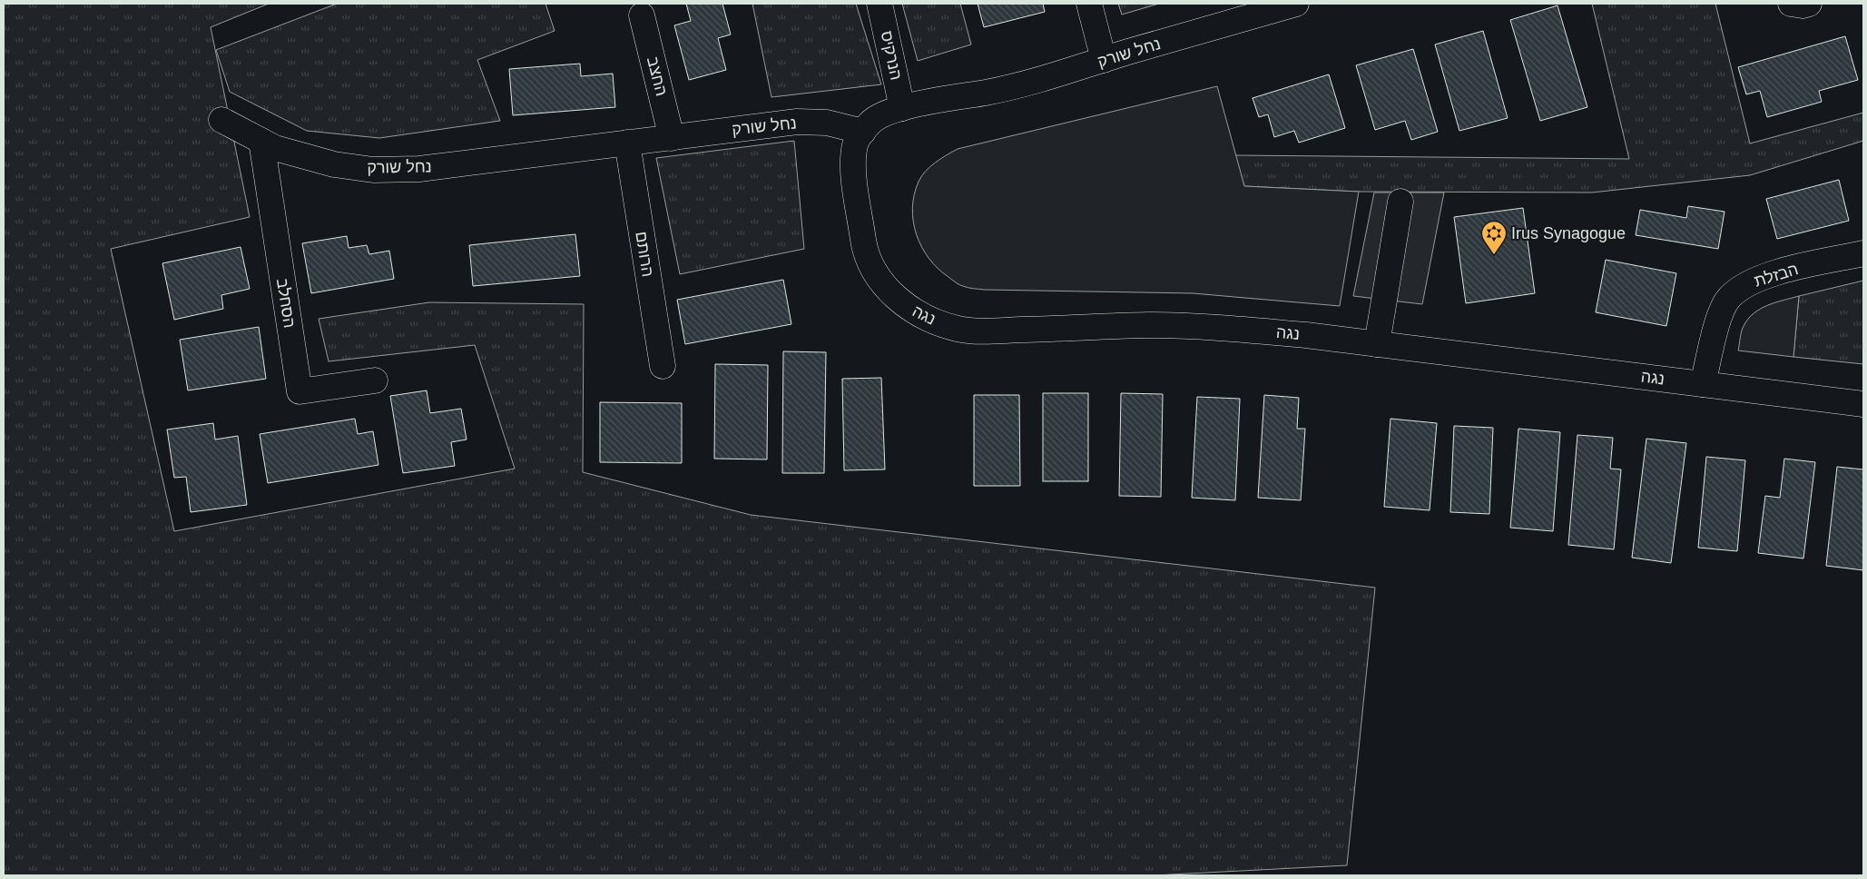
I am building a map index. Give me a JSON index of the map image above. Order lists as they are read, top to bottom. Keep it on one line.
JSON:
{"streets":{"street":["נחל שורק","הנרקיס","החצב","הרותם","הבזלת","הסחלב","נגה"]},"crossings":[["נחל שורק","הנרקיס"],["נחל שורק","החצב"],["נחל שורק","הרותם"],["נחל שורק","הסחלב"],["נחל שורק","נגה"],["הבזלת","נגה"]],"places":{"synagogue":["Irus Synagogue"]}}
